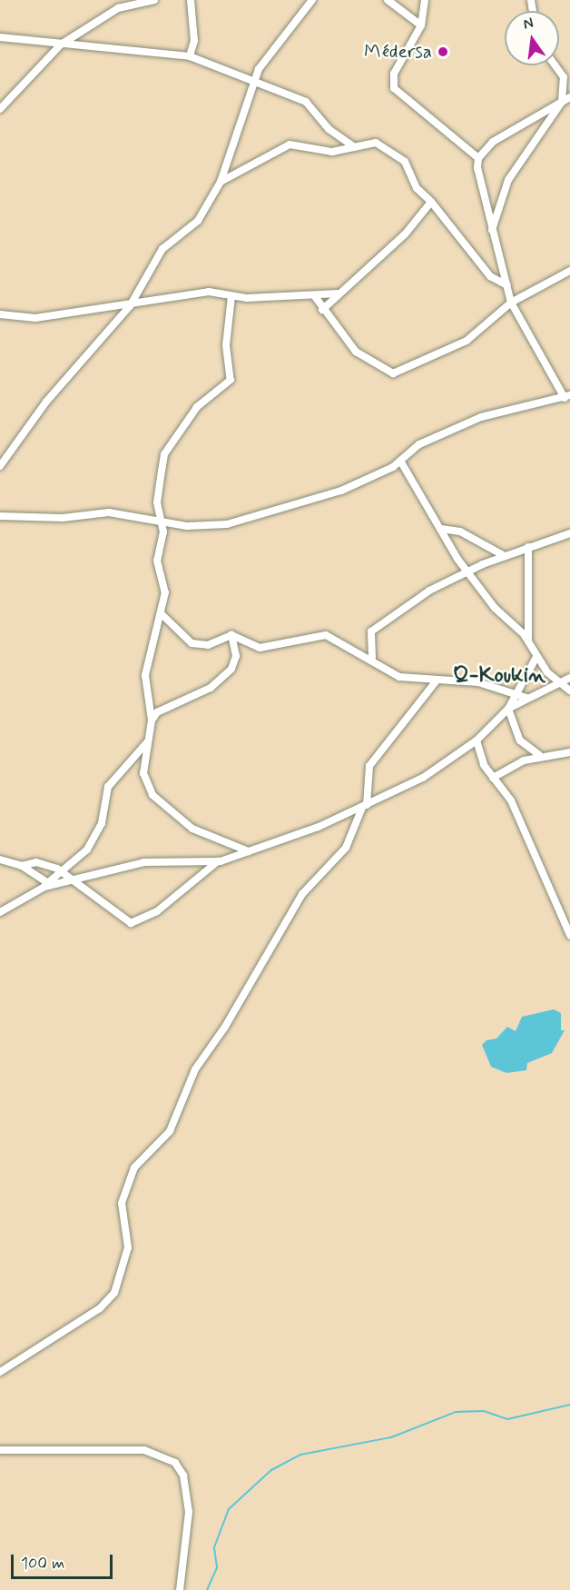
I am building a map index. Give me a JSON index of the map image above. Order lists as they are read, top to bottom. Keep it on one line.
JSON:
{"districts":["Q-Koukin"],"places":["Médersa"],"scale_bar":"100 m","north":"top"}
